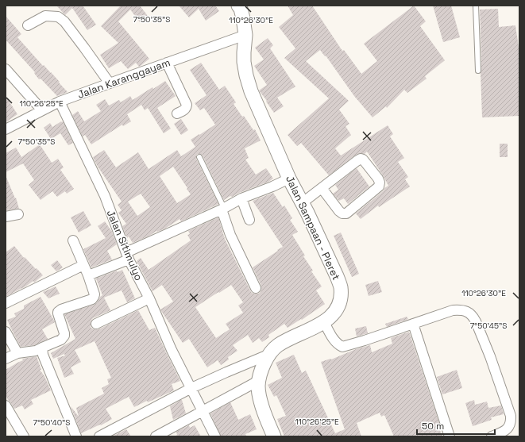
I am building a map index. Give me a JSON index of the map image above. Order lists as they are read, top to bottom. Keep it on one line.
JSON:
{"streets":{"main road":["Jalan Sampaan - Pleret"],"street":["Jalan Karanggayam","Jalan Sitimulyo"]},"crossings":[["Jalan Karanggayam","Jalan Sampaan - Pleret"],["Jalan Karanggayam","Jalan Sitimulyo"]],"scale_bar":"50 m","coordinates":["7°50'35\"S","110°26'30\"E","110°26'25\"E","7°50'45\"S","7°50'40\"S"]}
